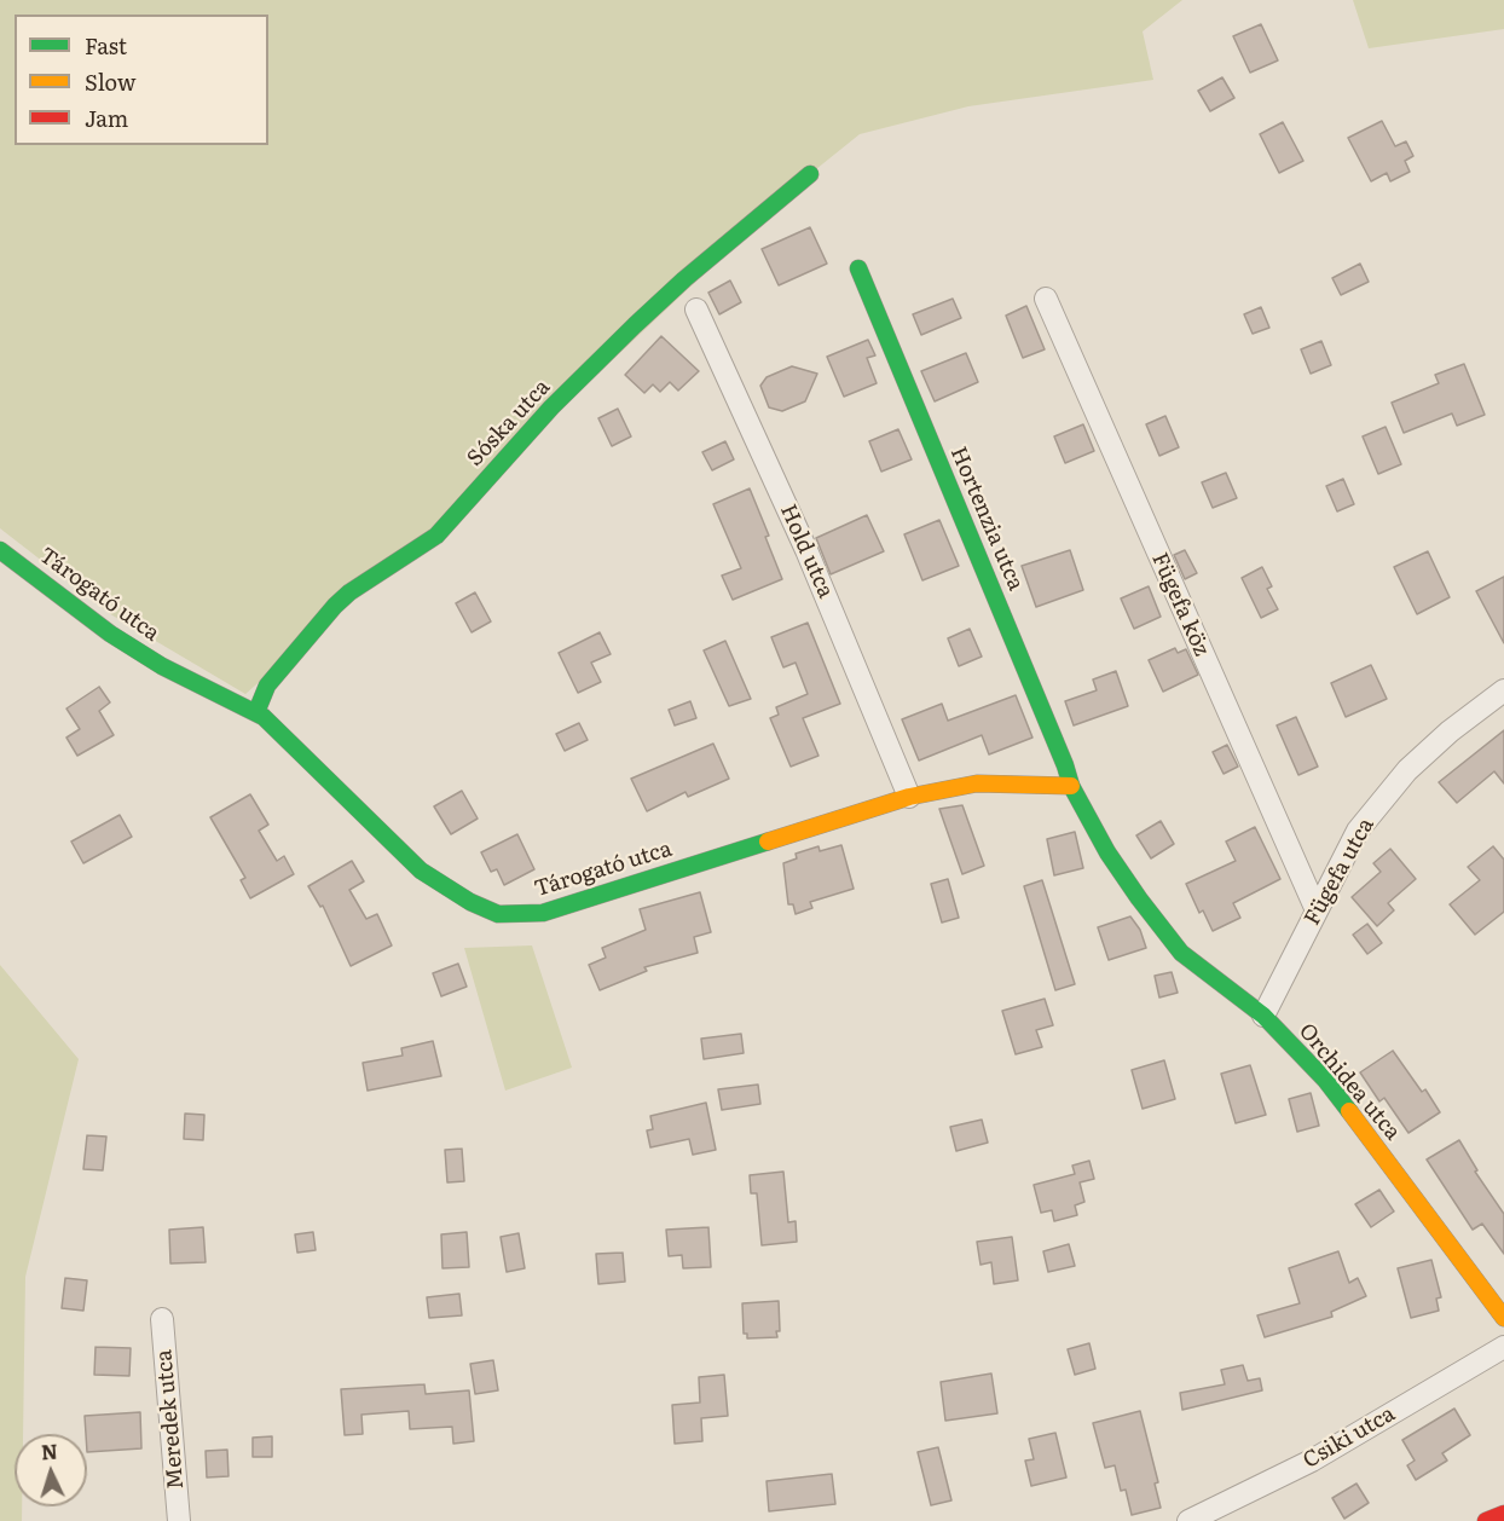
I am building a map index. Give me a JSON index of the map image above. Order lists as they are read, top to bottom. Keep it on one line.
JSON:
{"streets":{"street":["Sóska utca","Hortenzia utca","Hold utca","Tárogató utca","Fügefa köz","Fügefa utca","Orchidea utca","Meredek utca","Csiki utca"]},"crossings":[["Sóska utca","Tárogató utca"],["Hortenzia utca","Tárogató utca"],["Hortenzia utca","Orchidea utca"],["Hold utca","Tárogató utca"],["Tárogató utca","Orchidea utca"],["Fügefa köz","Fügefa utca"],["Fügefa utca","Orchidea utca"]],"legend":["Fast","Slow","Jam"],"north":"top"}
